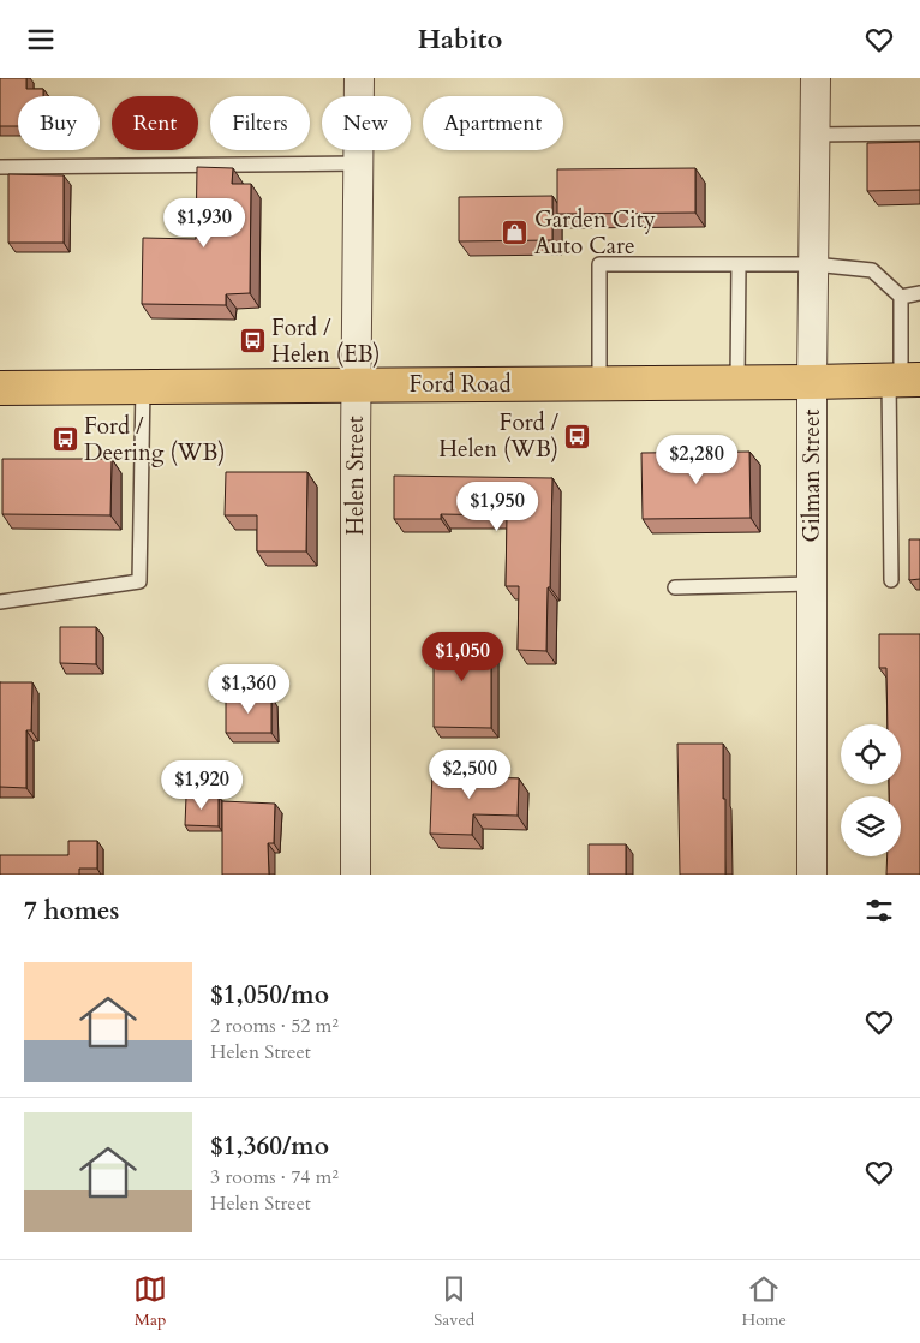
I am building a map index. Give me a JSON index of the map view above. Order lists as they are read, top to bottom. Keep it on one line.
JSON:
{"streets":{"main road":["Ford Road"],"street":["Helen Street","Gilman Street"]},"crossings":[["Ford Road","Helen Street"],["Ford Road","Gilman Street"]],"places":{"shop":["Garden City Auto Care"],"bus stop":["Ford / Helen (EB)","Ford / Helen (WB)","Ford / Deering (WB)"]},"page":{"header":"Habito","chip":["Buy","Rent","Filters","New","Apartment"],"price":["$1,930","$2,280","$1,950","$1,050","$1,360","$2,500","$1,920"],"heading":"7 homes","list":[{"name":"$1,050/mo","note":"2 rooms · 52 m² · Helen Street"},{"name":"$1,360/mo","note":"3 rooms · 74 m² · Helen Street"}],"tabs":["Map","Saved","Home"]}}
